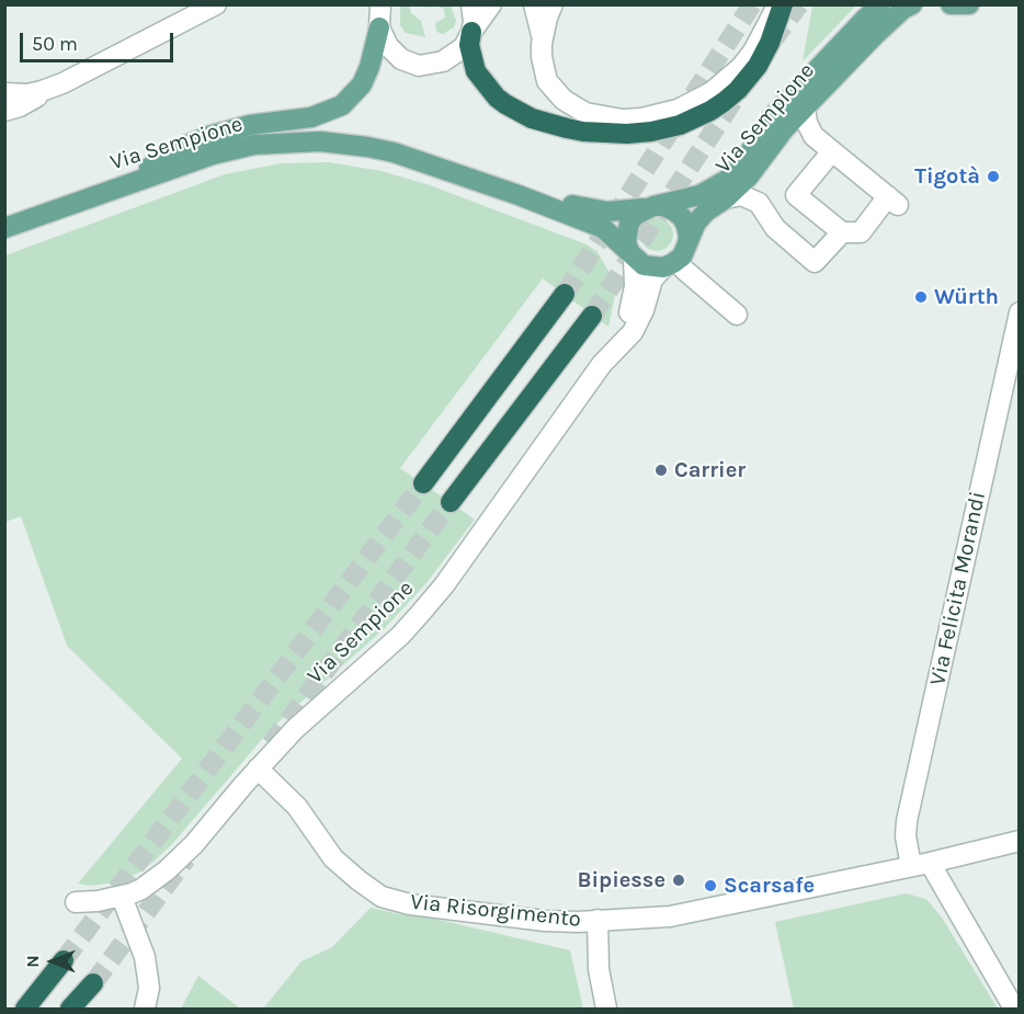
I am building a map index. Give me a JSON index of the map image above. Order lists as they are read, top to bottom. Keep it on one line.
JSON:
{"streets":{"main road":["Via Sempione"],"street":["Via Felicita Morandi","Via Risorgimento"]},"crossings":[["Via Sempione","Via Risorgimento"],["Via Felicita Morandi","Via Risorgimento"]],"places":["Tigotà","Würth","Carrier","Bipiesse","Scarsafe"],"scale_bar":"50 m","north":"left"}
